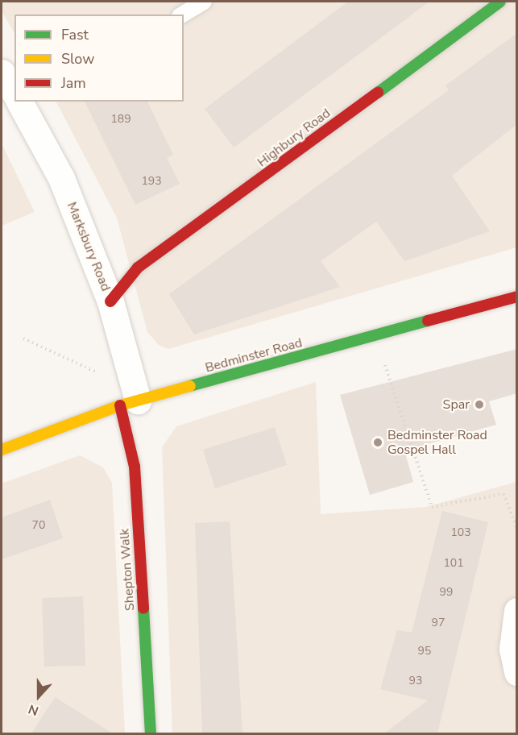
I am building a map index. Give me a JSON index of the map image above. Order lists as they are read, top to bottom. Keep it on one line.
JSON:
{"streets":{"street":["Highbury Road","Marksbury Road","Bedminster Road","Shepton Walk"]},"crossings":[["Highbury Road","Marksbury Road"],["Marksbury Road","Bedminster Road"],["Marksbury Road","Shepton Walk"],["Bedminster Road","Shepton Walk"]],"places":["Spar","Bedminster Road Gospel Hall"],"house_numbers":["189","193","70","103","101","99","97","95","93"],"legend":["Fast","Slow","Jam"],"north":"bottom"}
